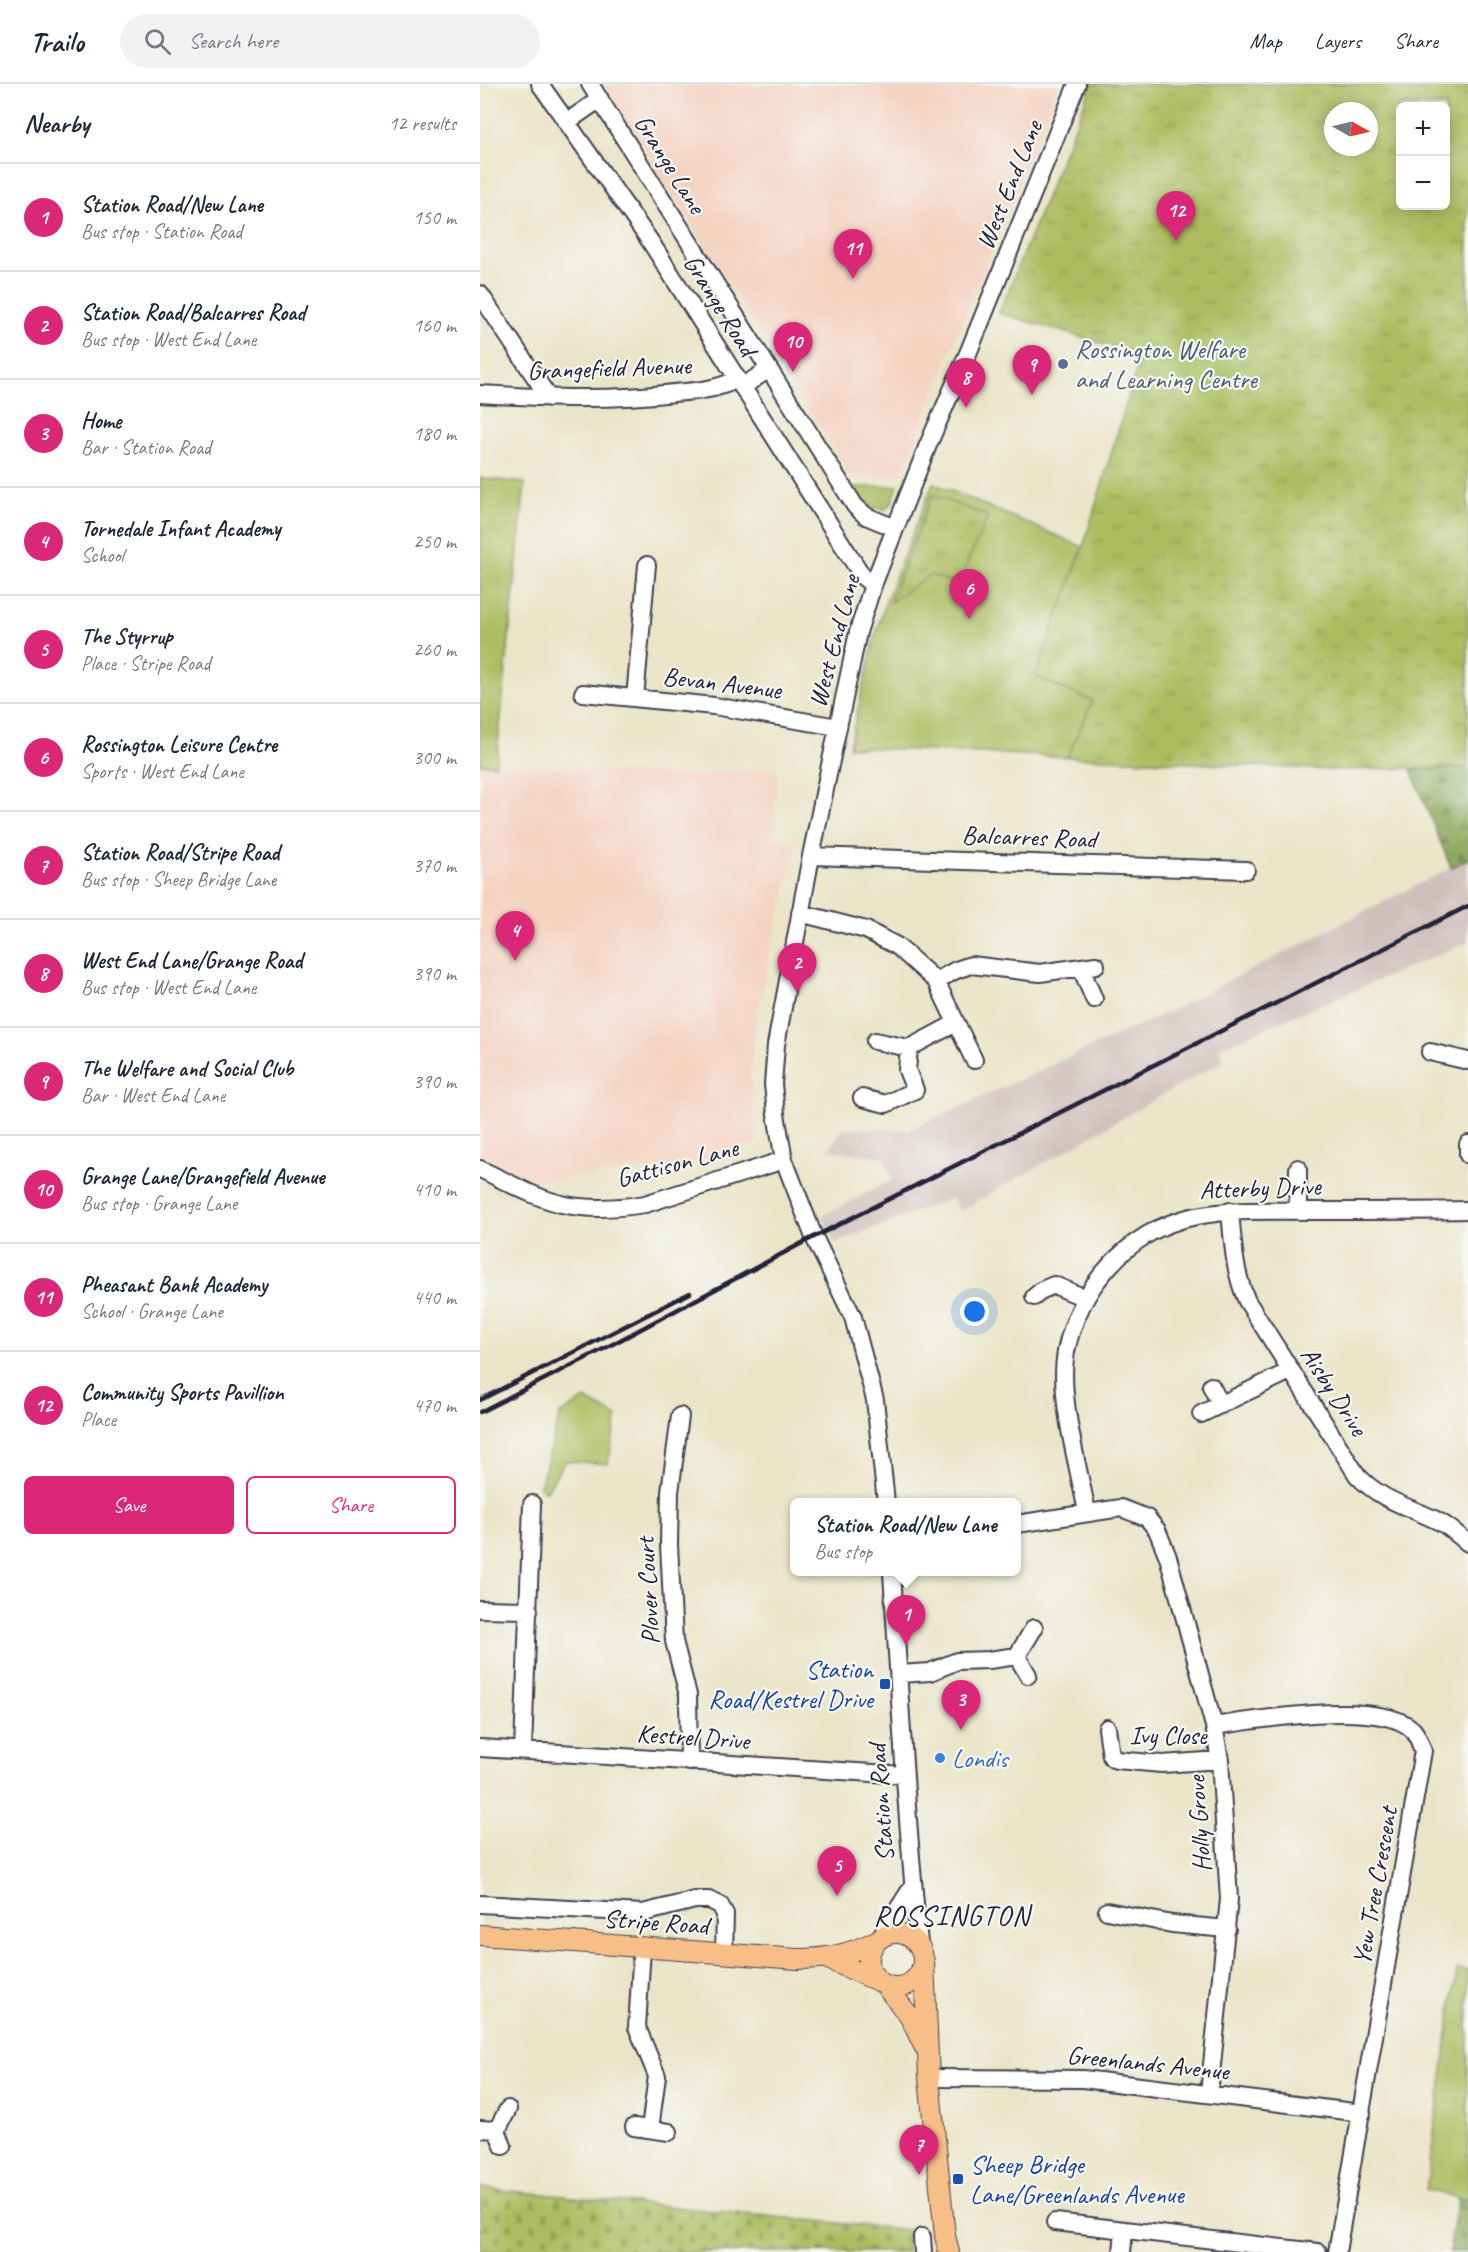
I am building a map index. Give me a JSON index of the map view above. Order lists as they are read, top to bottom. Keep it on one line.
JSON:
{"streets":{"main road":["Stripe Road"],"street":["Grange Lane","West End Lane","Grange Road","Grangefield Avenue","Bevan Avenue","Balcarres Road","Gattison Lane","Atterby Drive","Aisby Drive","Plover Court","Ivy Close","Kestrel Drive","Station Road","Holly Grove","Yew Tree Crescent","Greenlands Avenue"]},"crossings":[["Grange Lane","West End Lane"],["Grange Lane","Grangefield Avenue"],["West End Lane","Grange Road"],["West End Lane","Bevan Avenue"],["West End Lane","Balcarres Road"],["West End Lane","Gattison Lane"],["Grange Road","Grangefield Avenue"],["Atterby Drive","Aisby Drive"],["Atterby Drive","Holly Grove"],["Plover Court","Kestrel Drive"],["Ivy Close","Holly Grove"],["Kestrel Drive","Station Road"],["Station Road","Stripe Road"],["Holly Grove","Yew Tree Crescent"],["Holly Grove","Greenlands Avenue"],["Yew Tree Crescent","Greenlands Avenue"]],"districts":["ROSSINGTON"],"places":{"other":["Rossington Welfare and Learning Centre","Londis"],"transit":["Station Road/Kestrel Drive","Sheep Bridge Lane/Greenlands Avenue"]},"north":"right","page":{"header":"Trailo","search":"Search here","nav":["Map","Layers","Share"],"heading":["Nearby","12 results"],"map_buttons":["+","−"],"list":[{"mark":"1","name":"Station Road/New Lane","note":"Bus stop · Station Road","value":"150 m"},{"mark":"2","name":"Station Road/Balcarres Road","note":"Bus stop · West End Lane","value":"160 m"},{"mark":"3","name":"Home","note":"Bar · Station Road","value":"180 m"},{"mark":"4","name":"Tornedale Infant Academy","note":"School","value":"250 m"},{"mark":"5","name":"The Styrrup","note":"Place · Stripe Road","value":"260 m"},{"mark":"6","name":"Rossington Leisure Centre","note":"Sports · West End Lane","value":"300 m"},{"mark":"7","name":"Station Road/Stripe Road","note":"Bus stop · Sheep Bridge Lane","value":"370 m"},{"mark":"8","name":"West End Lane/Grange Road","note":"Bus stop · West End Lane","value":"390 m"},{"mark":"9","name":"The Welfare and Social Club","note":"Bar · West End Lane","value":"390 m"},{"mark":"10","name":"Grange Lane/Grangefield Avenue","note":"Bus stop · Grange Lane","value":"410 m"},{"mark":"11","name":"Pheasant Bank Academy","note":"School · Grange Lane","value":"440 m"},{"mark":"12","name":"Community Sports Pavillion","note":"Place","value":"470 m"}],"pins":["12","11","10","9","8","6","4","2","1","3","5","7"],"buttons":["Save","Share"],"popup":["Station Road/New Lane","Bus stop"]}}
